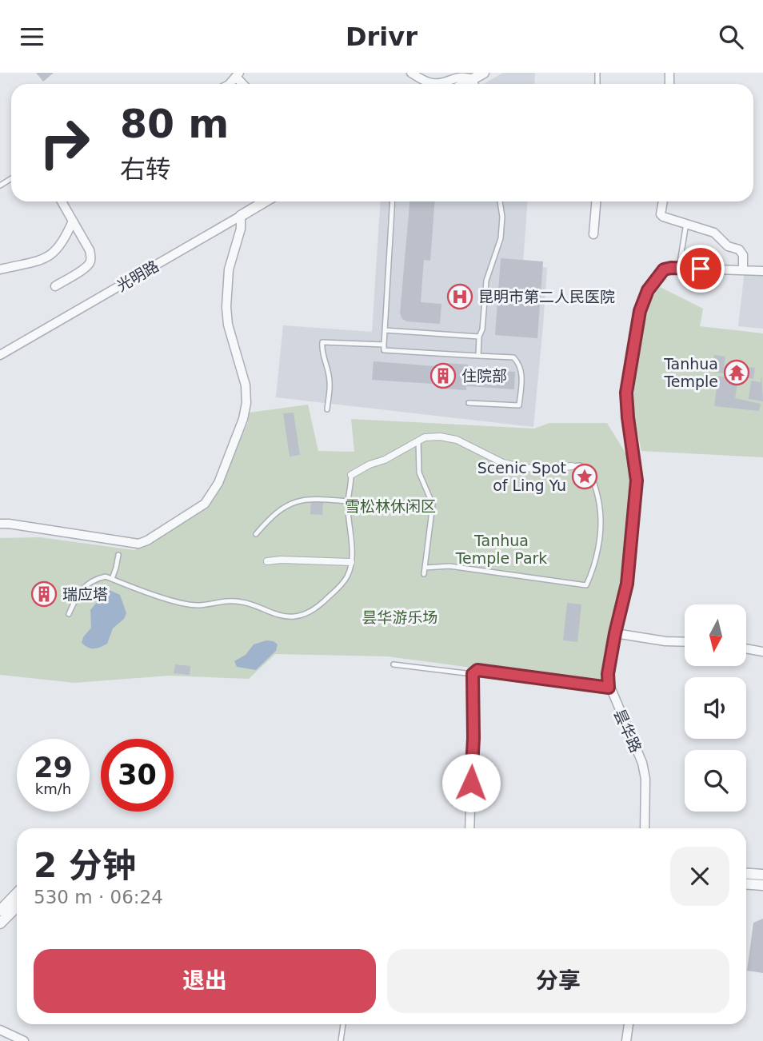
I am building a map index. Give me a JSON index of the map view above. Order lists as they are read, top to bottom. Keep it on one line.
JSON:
{"streets":{"street":["光明路","昙华路"]},"parks":["雪松林休闲区","Tanhua Temple Park","昙华游乐场"],"places":{"hospital":["昆明市第二人民医院"],"temple":["Tanhua Temple"],"building":["住院部","瑞应塔"],"place":["Scenic Spot of Ling Yu"]},"north":"bottom","page":{"header":"Drivr","turn":["80 m","右转"],"speed":"29 km/h","limit":"30","heading":["2 分钟","530 m · 06:24"],"buttons":["退出","分享"]}}
